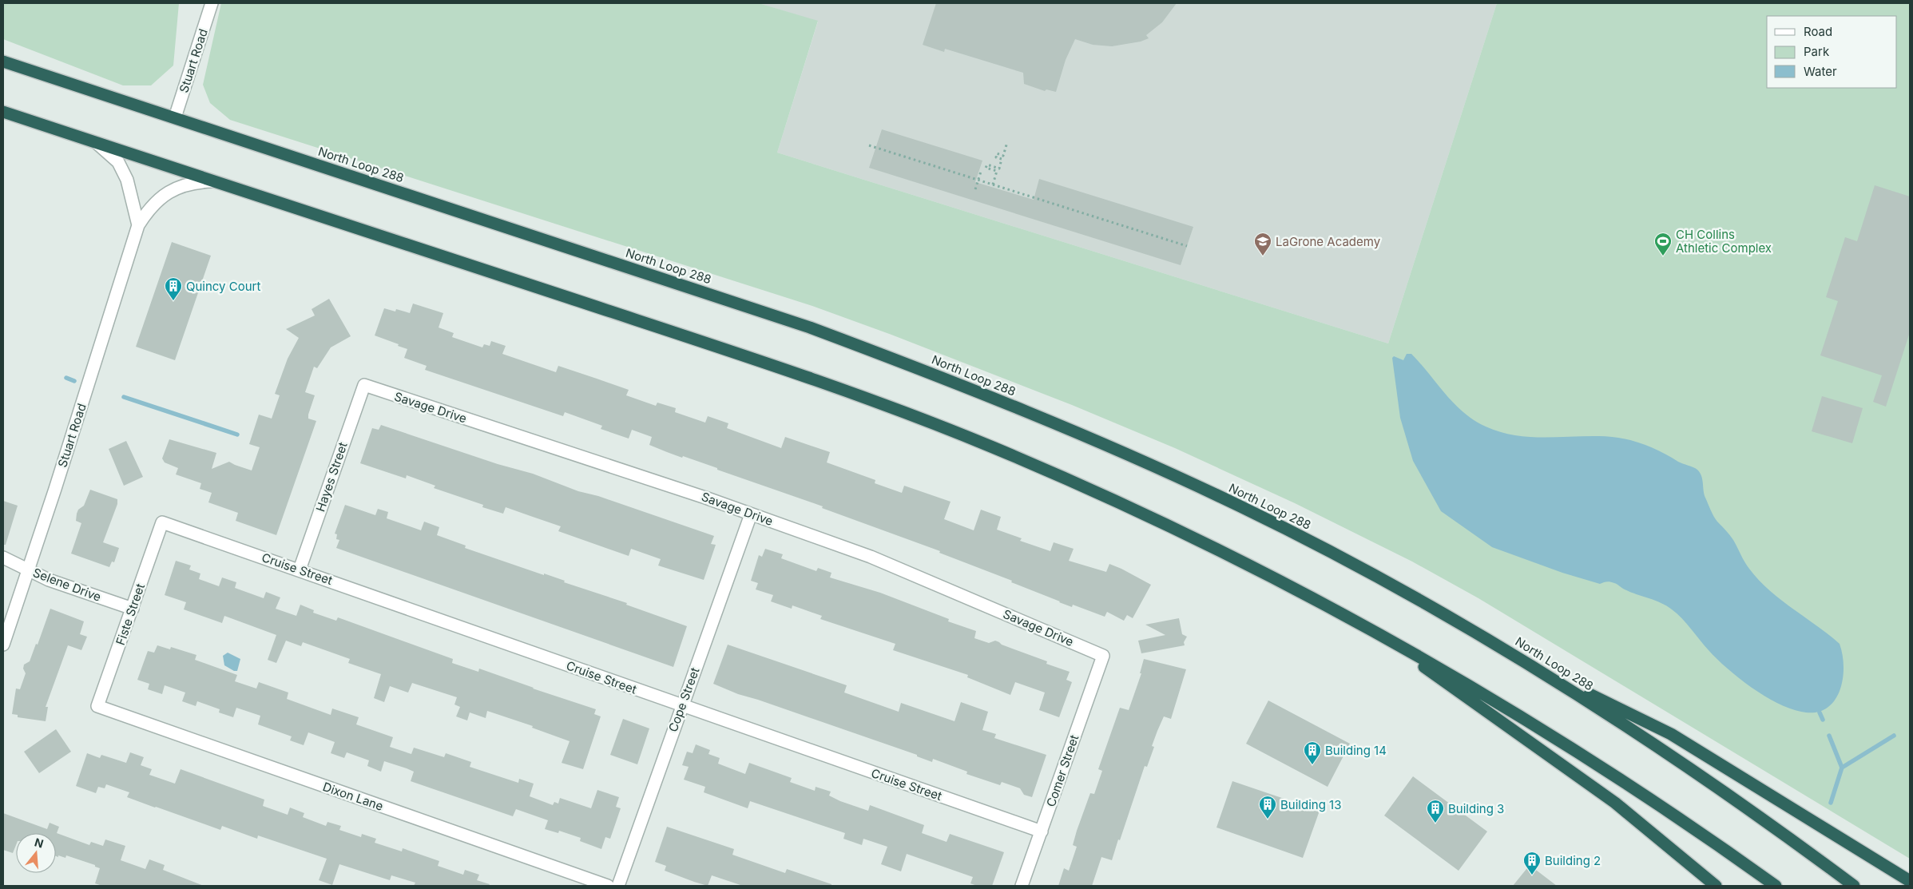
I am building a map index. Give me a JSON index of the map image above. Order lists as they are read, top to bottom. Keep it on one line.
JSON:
{"streets":{"highway":["North Loop 288"],"street":["Stuart Road","Savage Drive","Hayes Street","Cruise Street","Selene Drive","Fiste Street","Cope Street","Comer Street","Dixon Lane"]},"crossings":[["Stuart Road","North Loop 288"],["Stuart Road","Selene Drive"],["Savage Drive","Hayes Street"],["Savage Drive","Cope Street"],["Savage Drive","Comer Street"],["Hayes Street","Cruise Street"],["Cruise Street","Fiste Street"],["Cruise Street","Cope Street"],["Cruise Street","Comer Street"],["Selene Drive","Fiste Street"],["Fiste Street","Dixon Lane"]],"places":{"school or university":["LaGrone Academy"],"sports":["CH Collins Athletic Complex"],"building":["Quincy Court","Building 14","Building 13","Building 3","Building 2"]},"legend":["Road","Park","Water"],"north":"top"}
